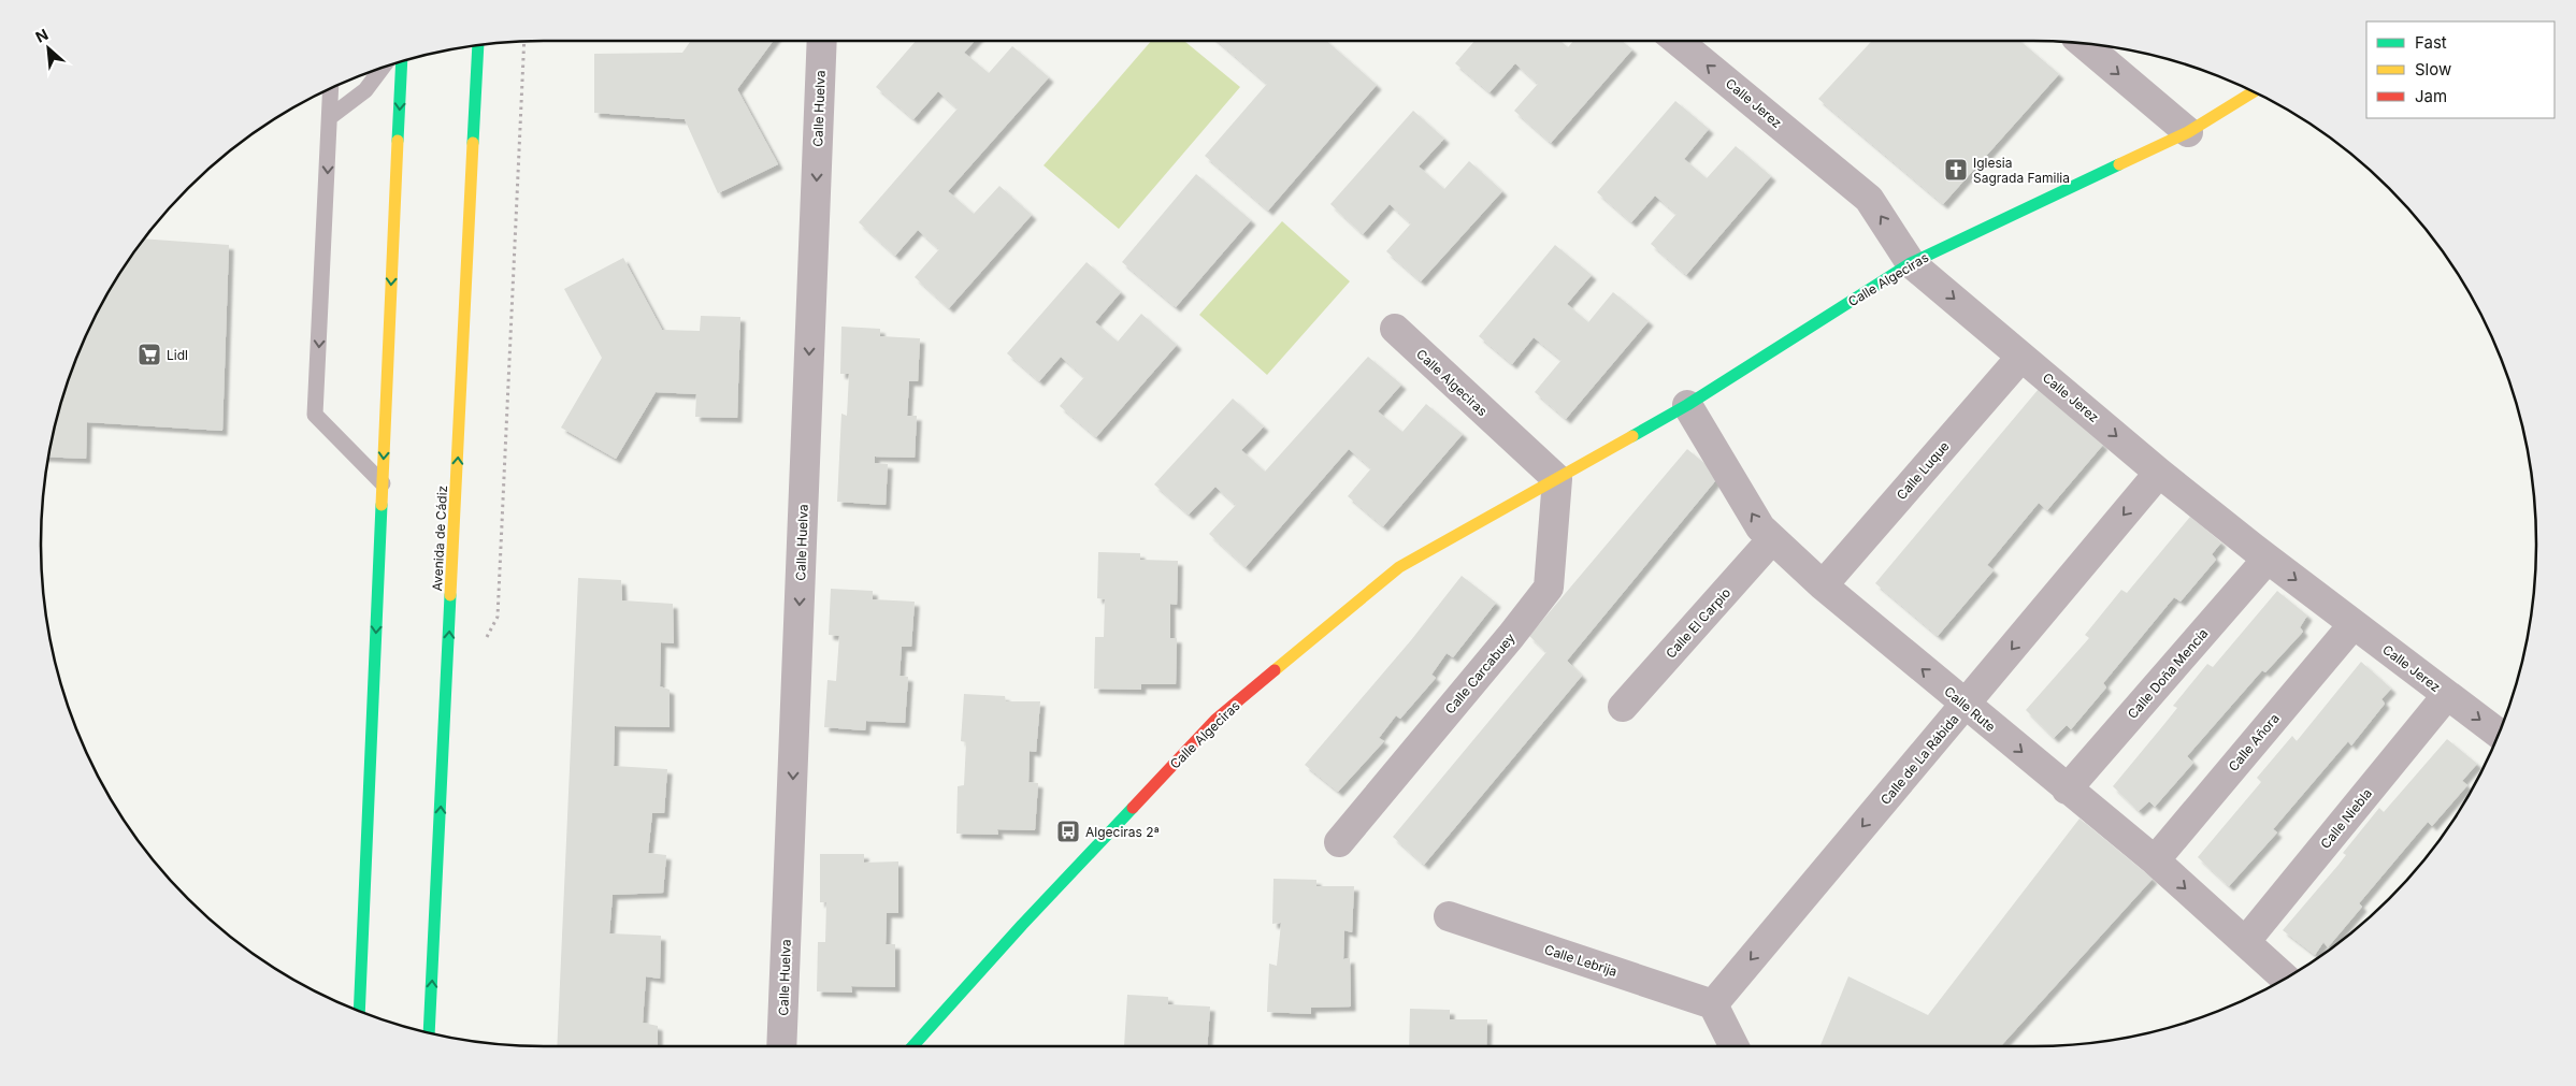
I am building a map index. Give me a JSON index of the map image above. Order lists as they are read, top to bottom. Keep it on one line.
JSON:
{"streets":{"main road":["Calle Algeciras","Avenida de Cádiz"],"street":["Calle Jerez","Calle Huelva","Calle Luque","Calle El Carpio","Calle Carcabuey","Calle Doña Mencía","Calle Rute","Calle Añora","Calle de La Rábida","Calle Niebla","Calle Lebrija"]},"crossings":[["Calle Jerez","Calle Algeciras"],["Calle Jerez","Calle Luque"],["Calle Jerez","Calle Doña Mencía"],["Calle Jerez","Calle Añora"],["Calle Jerez","Calle de La Rábida"],["Calle Jerez","Calle Niebla"],["Calle Algeciras","Calle Carcabuey"],["Calle Algeciras","Calle Rute"],["Calle Luque","Calle Rute"],["Calle El Carpio","Calle Rute"],["Calle Doña Mencía","Calle Rute"],["Calle Rute","Calle Añora"],["Calle Rute","Calle de La Rábida"],["Calle Rute","Calle Niebla"],["Calle de La Rábida","Calle Lebrija"]],"one_way":["Calle Huelva","Calle de La Rábida"],"places":{"church":["Iglesia Sagrada Familia"],"supermarket":["Lidl"],"bus stop":["Algeciras 2ª"]},"legend":["Fast","Slow","Jam"],"north":"top left"}
